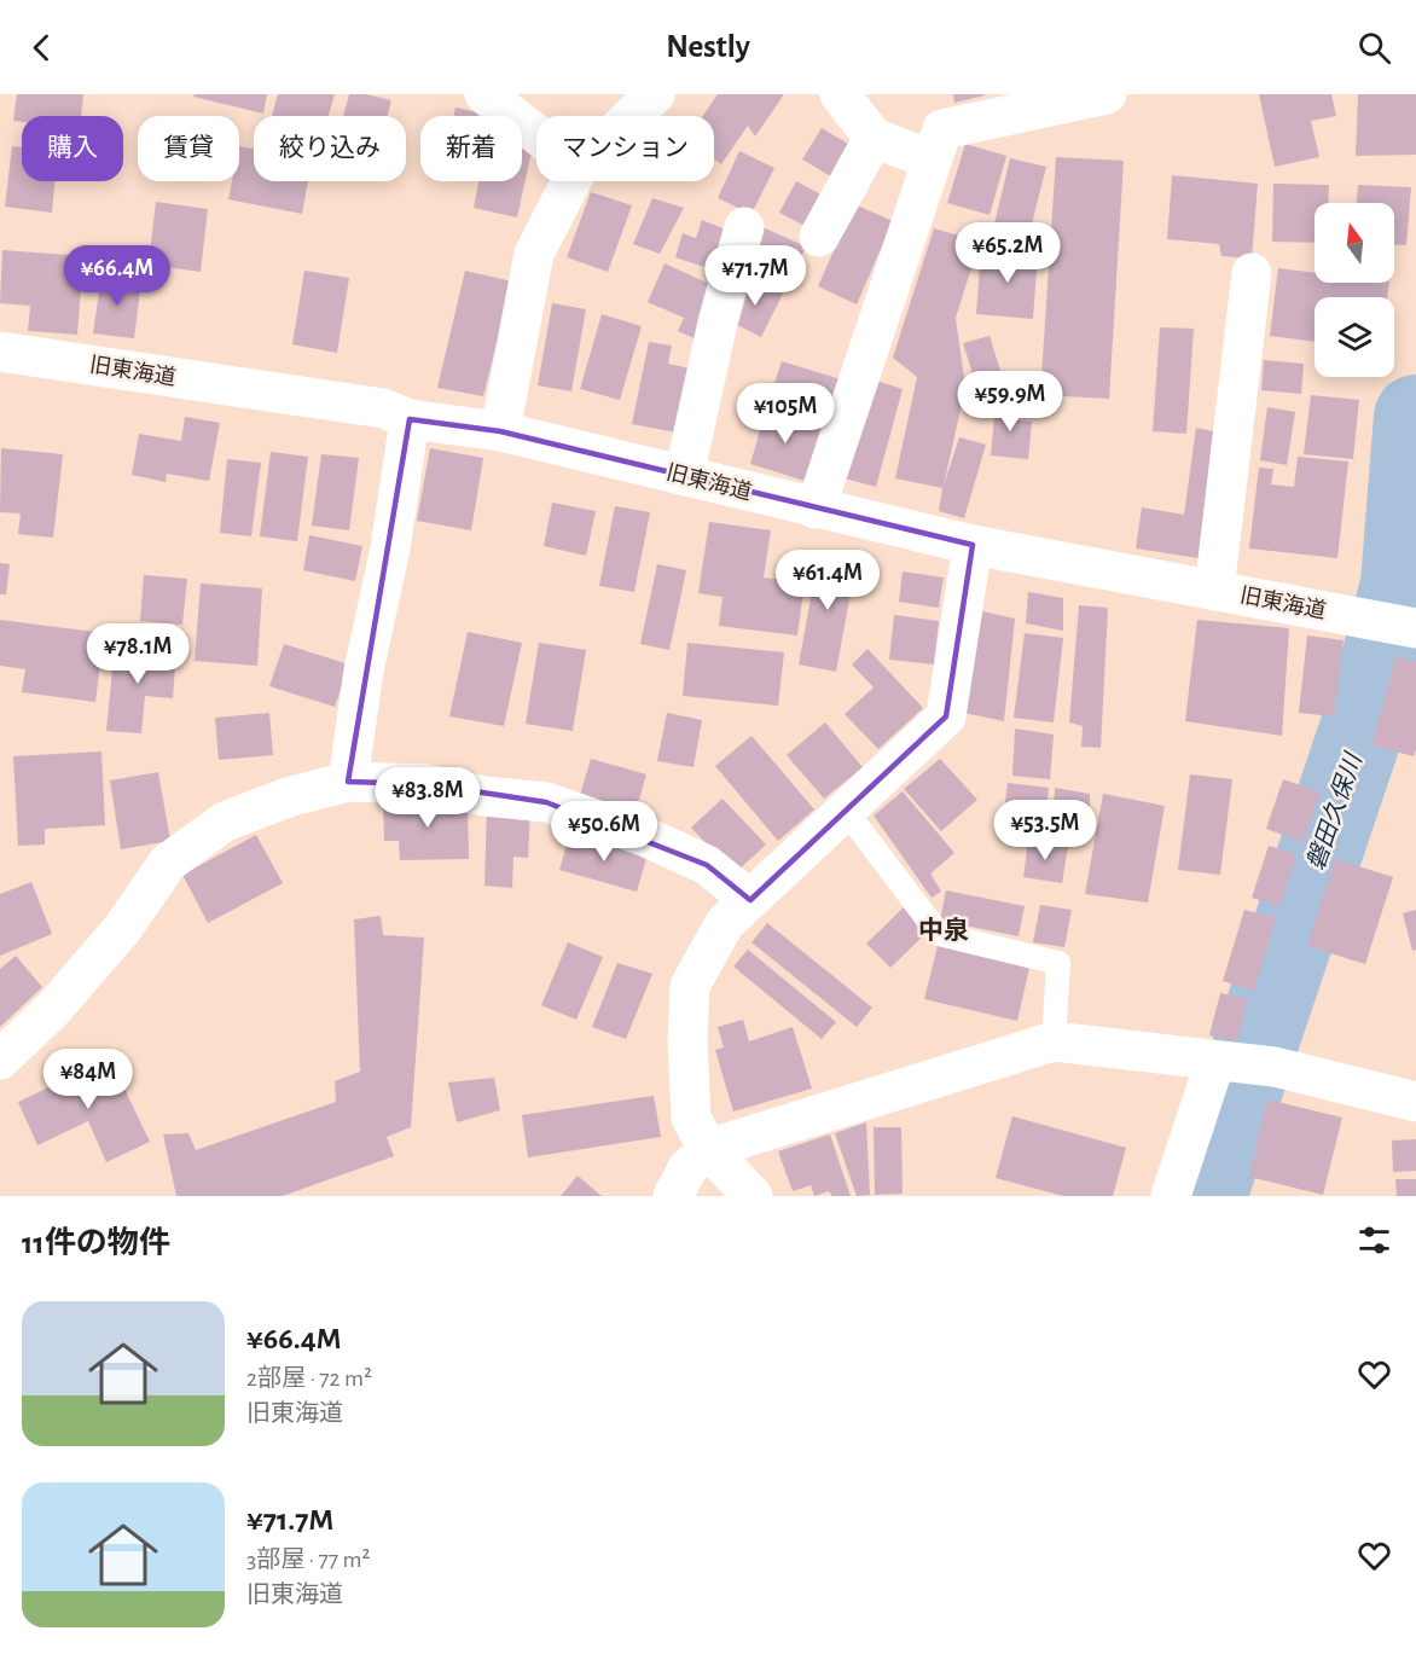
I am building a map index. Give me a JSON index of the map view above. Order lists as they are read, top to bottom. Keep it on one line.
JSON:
{"streets":{"street":["旧東海道"]},"districts":["中泉"],"water":["磐田久保川"],"north":"top","page":{"header":"Nestly","chip":["購入","賃貸","絞り込み","新着","マンション"],"price":["¥65.2M","¥66.4M","¥71.7M","¥59.9M","¥105M","¥61.4M","¥78.1M","¥83.8M","¥53.5M","¥50.6M","¥84M"],"heading":"11件の物件","list":[{"name":"¥66.4M","note":"2部屋 · 72 m² · 旧東海道"},{"name":"¥71.7M","note":"3部屋 · 77 m² · 旧東海道"}]}}
